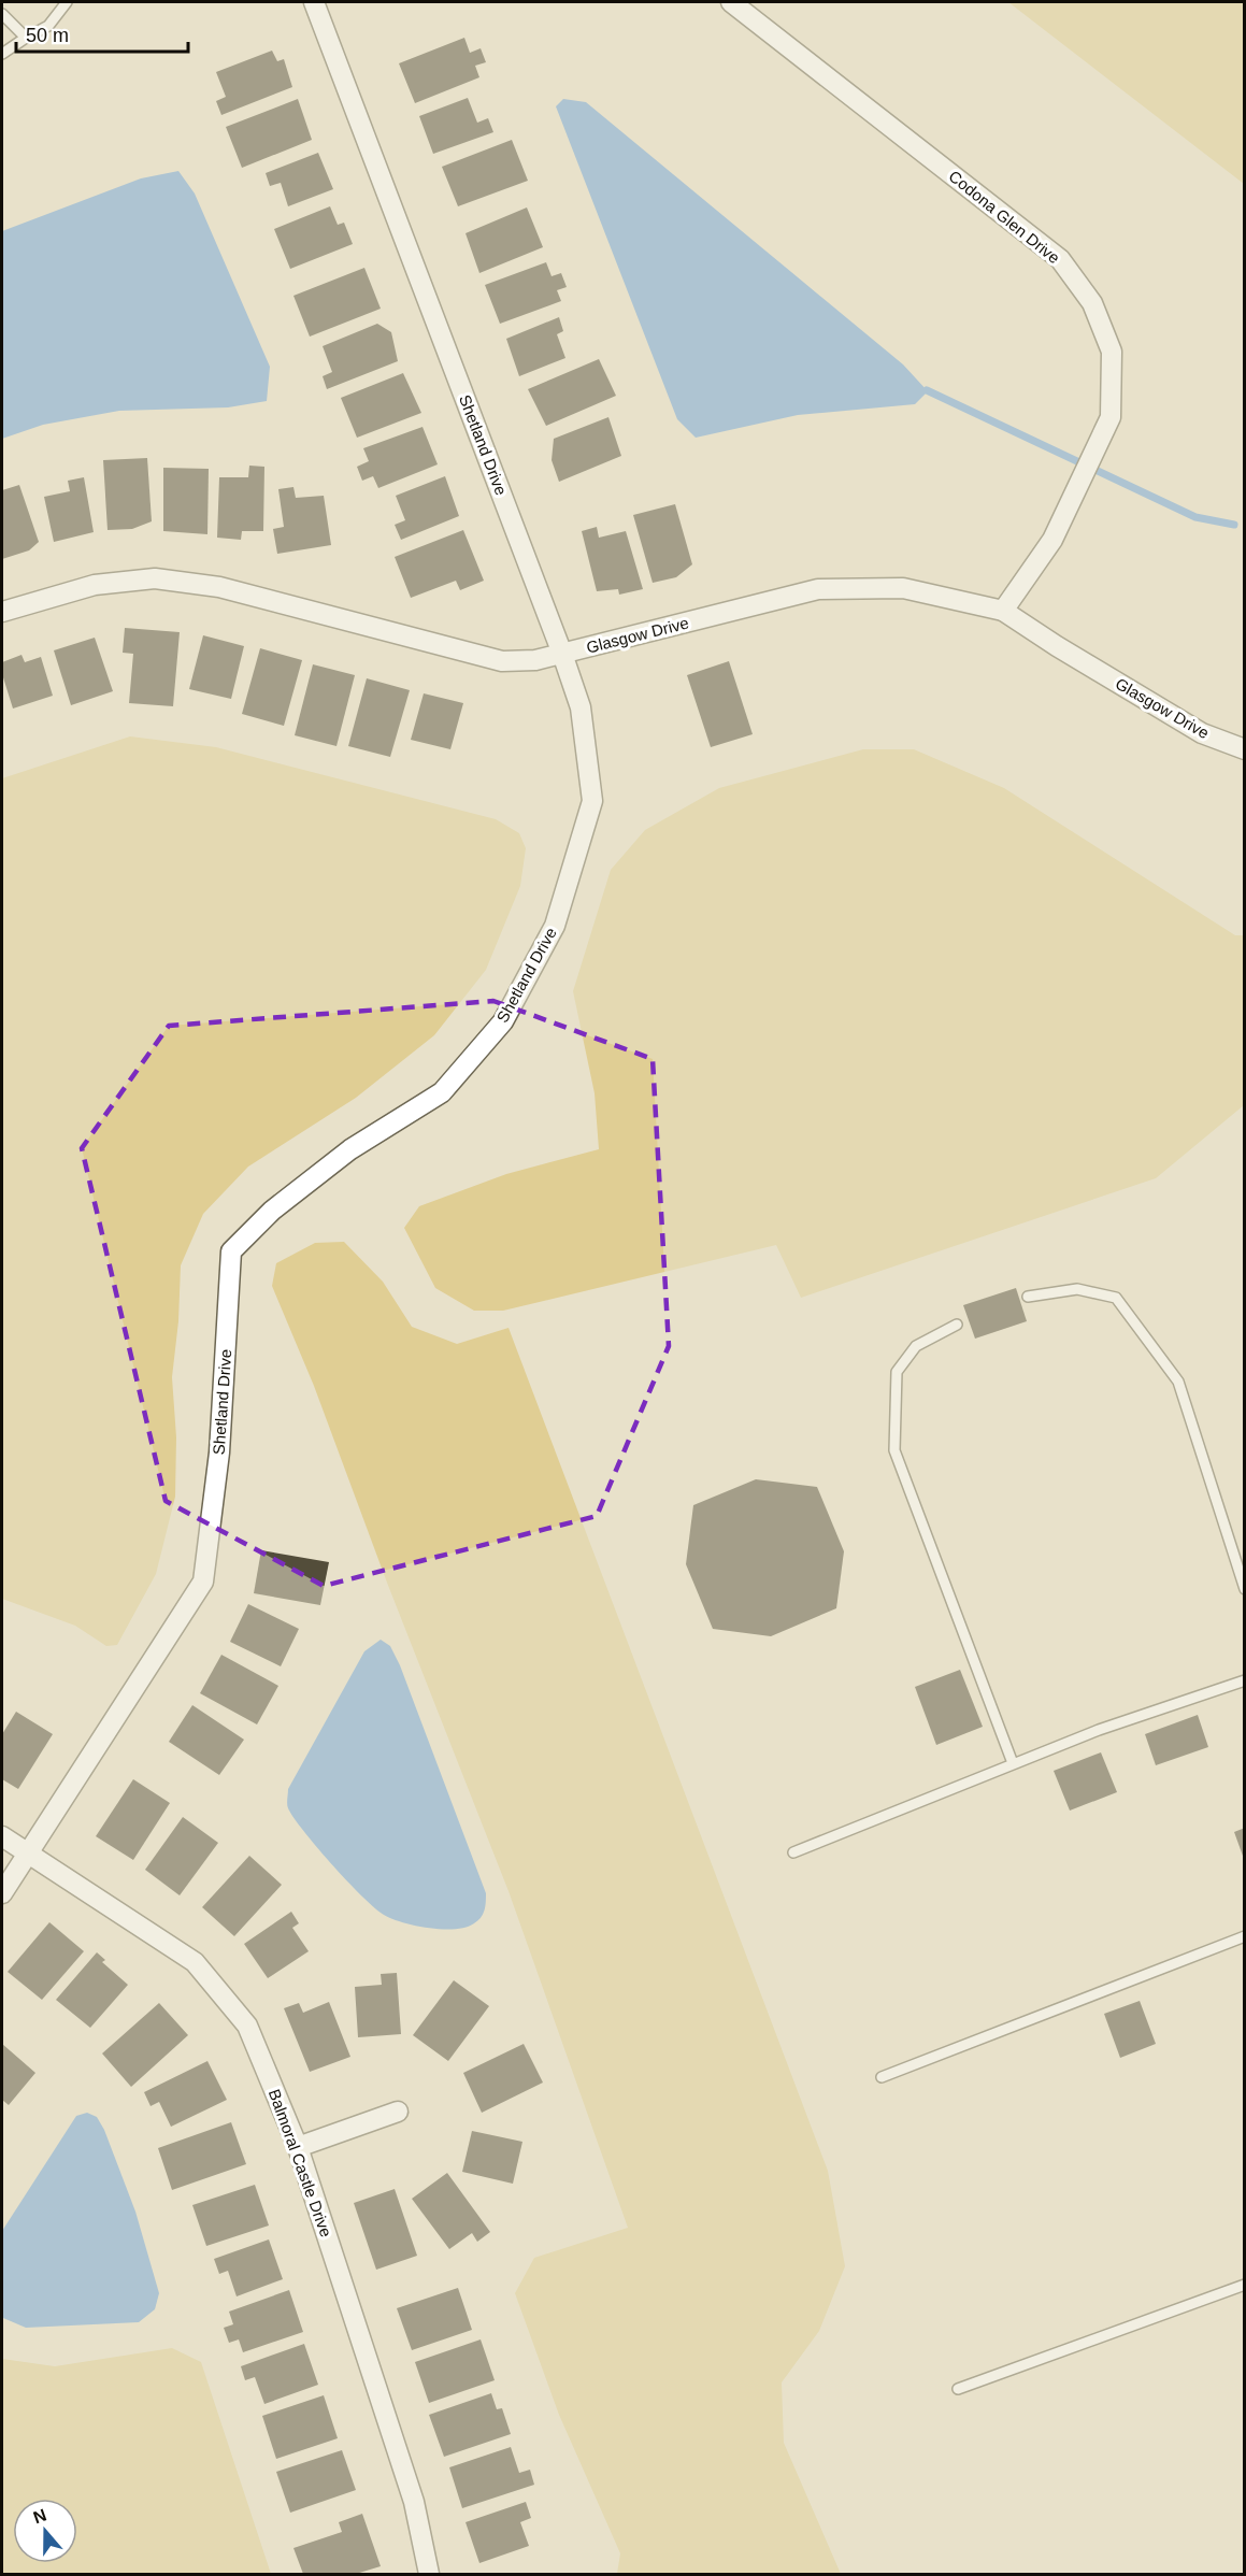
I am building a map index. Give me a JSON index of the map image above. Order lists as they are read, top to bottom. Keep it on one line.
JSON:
{"streets":{"street":["Codona Glen Drive","Shetland Drive","Glasgow Drive","Balmoral Castle Drive"]},"crossings":[["Codona Glen Drive","Glasgow Drive"],["Shetland Drive","Glasgow Drive"],["Shetland Drive","Balmoral Castle Drive"]],"scale_bar":"50 m","north":"top"}
